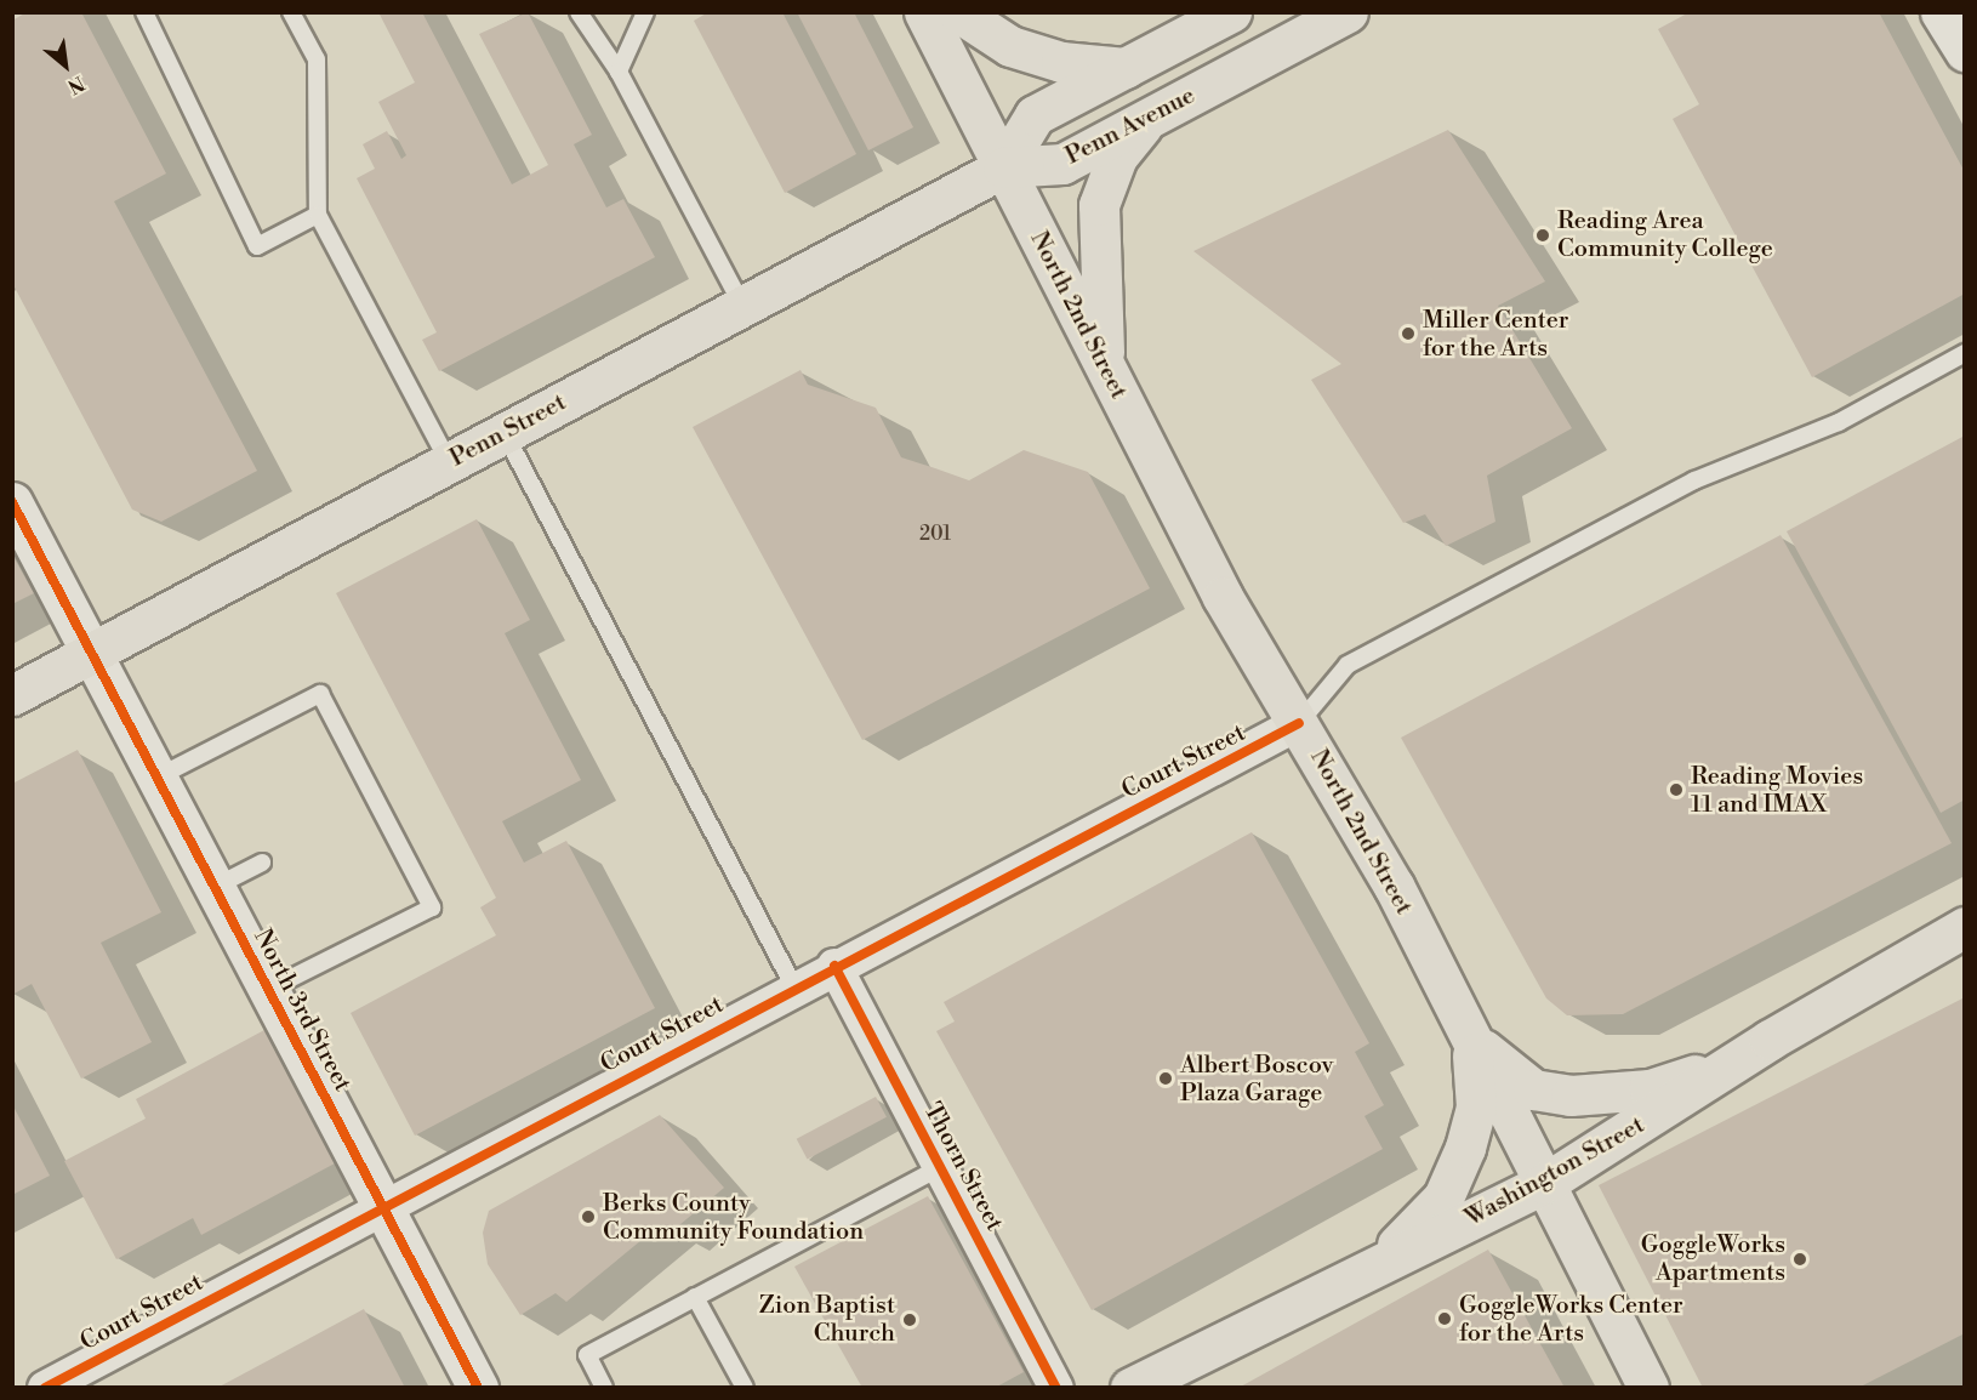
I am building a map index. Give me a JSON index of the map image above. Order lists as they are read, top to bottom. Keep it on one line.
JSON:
{"streets":{"main road":["Penn Avenue","North 2nd Street","Penn Street","Washington Street"],"street":["Court Street","North 3rd Street","Thorn Street"]},"crossings":[["Penn Avenue","North 2nd Street"],["Penn Avenue","Penn Street"],["North 2nd Street","Penn Street"],["North 2nd Street","Court Street"],["North 2nd Street","Washington Street"],["Penn Street","North 3rd Street"],["Court Street","North 3rd Street"],["Court Street","Thorn Street"]],"places":["Reading Area Community College","Miller Center for the Arts","Reading Movies 11 and IMAX","Albert Boscov Plaza Garage","Berks County Community Foundation","GoggleWorks Apartments","GoggleWorks Center for the Arts","Zion Baptist Church"],"house_numbers":["201"],"north":"bottom right"}
